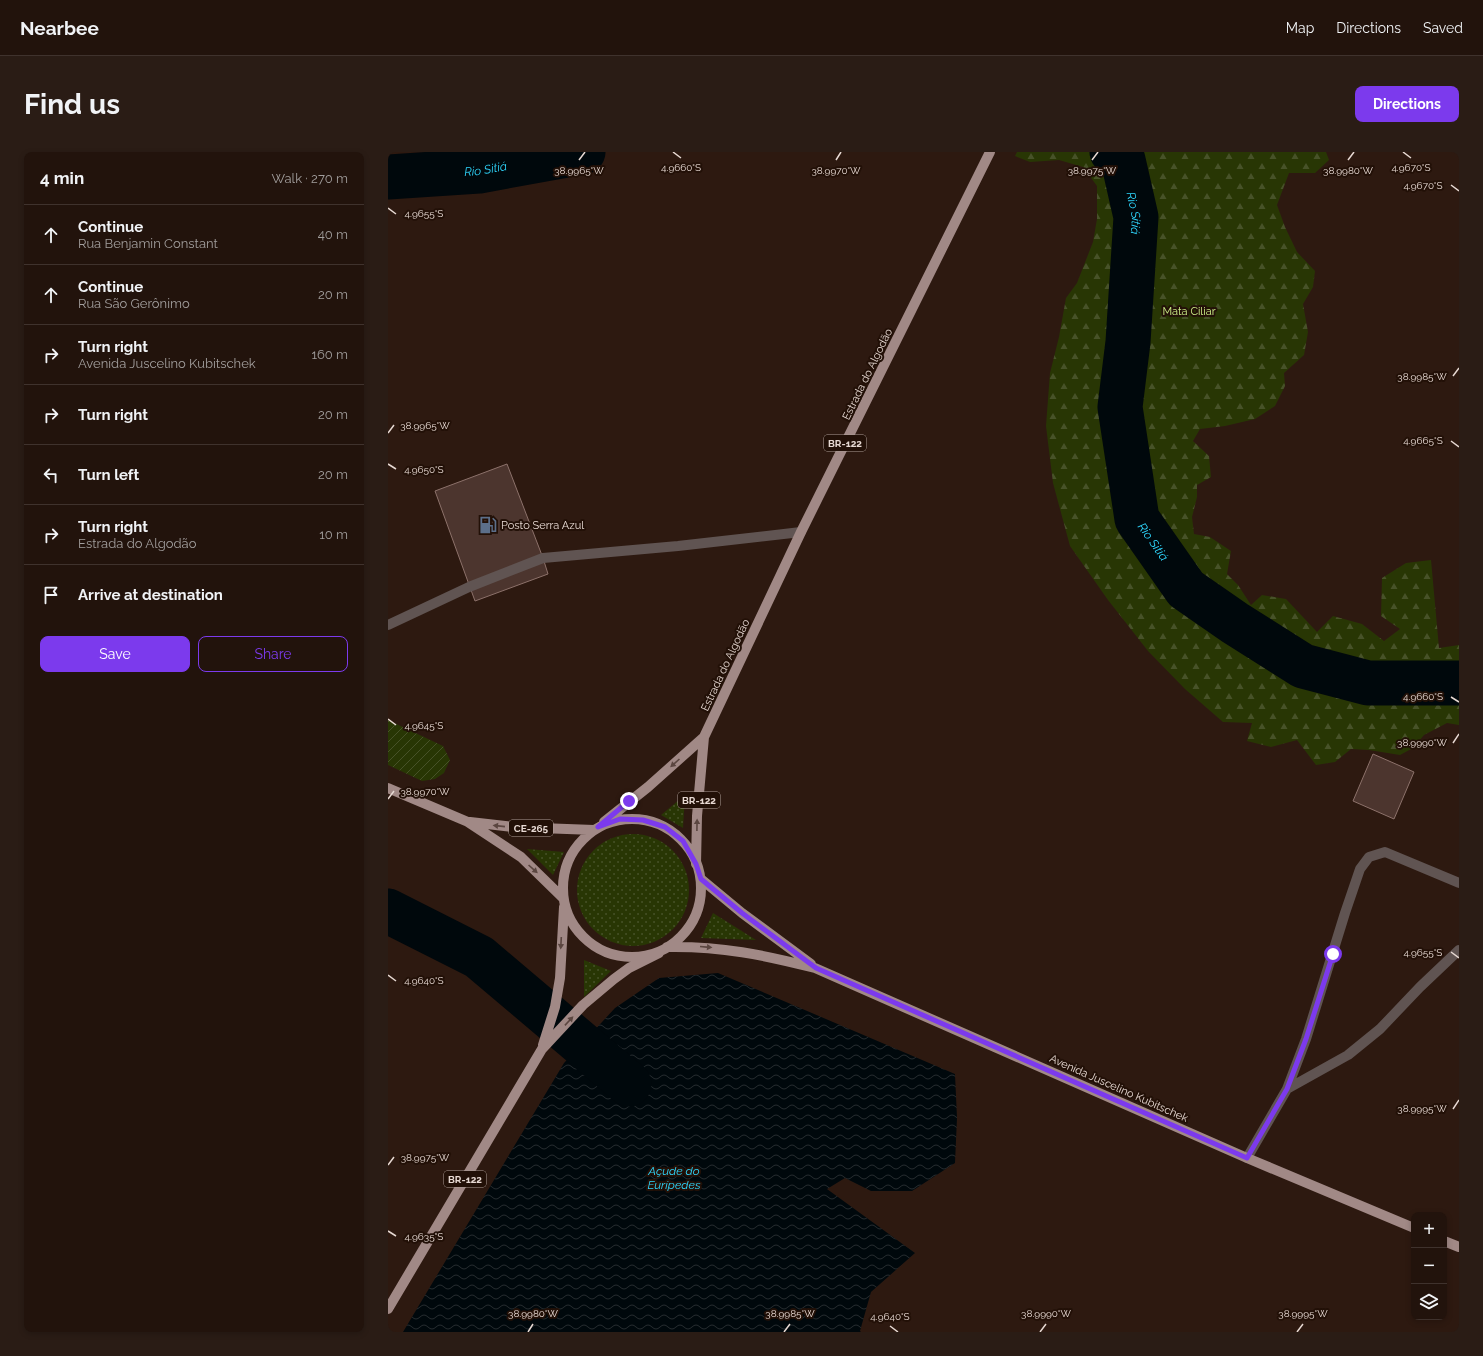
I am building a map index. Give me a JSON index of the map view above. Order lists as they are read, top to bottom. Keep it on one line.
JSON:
{"streets":{"main road":["Estrada do Algodão","BR-122","CE-265","Avenida Juscelino Kubitschek"]},"crossings":[["Estrada do Algodão","BR-122"],["Estrada do Algodão","CE-265"],["Estrada do Algodão","Avenida Juscelino Kubitschek"],["BR-122","CE-265"],["BR-122","Avenida Juscelino Kubitschek"],["CE-265","Avenida Juscelino Kubitschek"]],"water":["Rio Sitiá","Açude do Eurípedes"],"parks":["Mata Ciliar"],"places":{"fuel station":["Posto Serra Azul"]},"page":{"header":"Nearbee","nav":["Map","Directions","Saved"],"buttons":["Directions",["Save","Share"]],"title":"Find us","heading":["4 min","Walk · 270 m"],"list":[["Continue","Rua Benjamin Constant","40 m"],["Continue","Rua São Gerônimo","20 m"],["Turn right","Avenida Juscelino Kubitschek","160 m"],["Turn right","20 m"],["Turn left","20 m"],["Turn right","Estrada do Algodão","10 m"],"Arrive at destination"],"map_buttons":["+","−"]},"coordinates":["4.9660°S","4.9670°S","38.9965°W","38.9970°W","38.9975°W","38.9980°W","4.9655°S","38.9985°W","4.9665°S","4.9650°S","4.9645°S","38.9990°W","4.9640°S","38.9995°W","4.9635°S"]}
